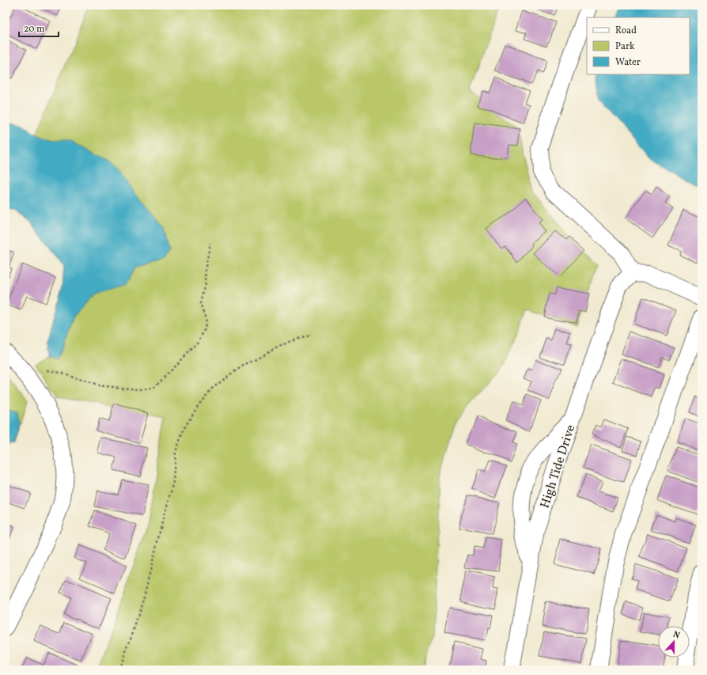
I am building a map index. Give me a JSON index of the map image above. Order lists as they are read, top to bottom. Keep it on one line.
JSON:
{"streets":{"street":["High Tide Drive"]},"legend":["Road","Park","Water"],"scale_bar":"20 m","north":"top"}
